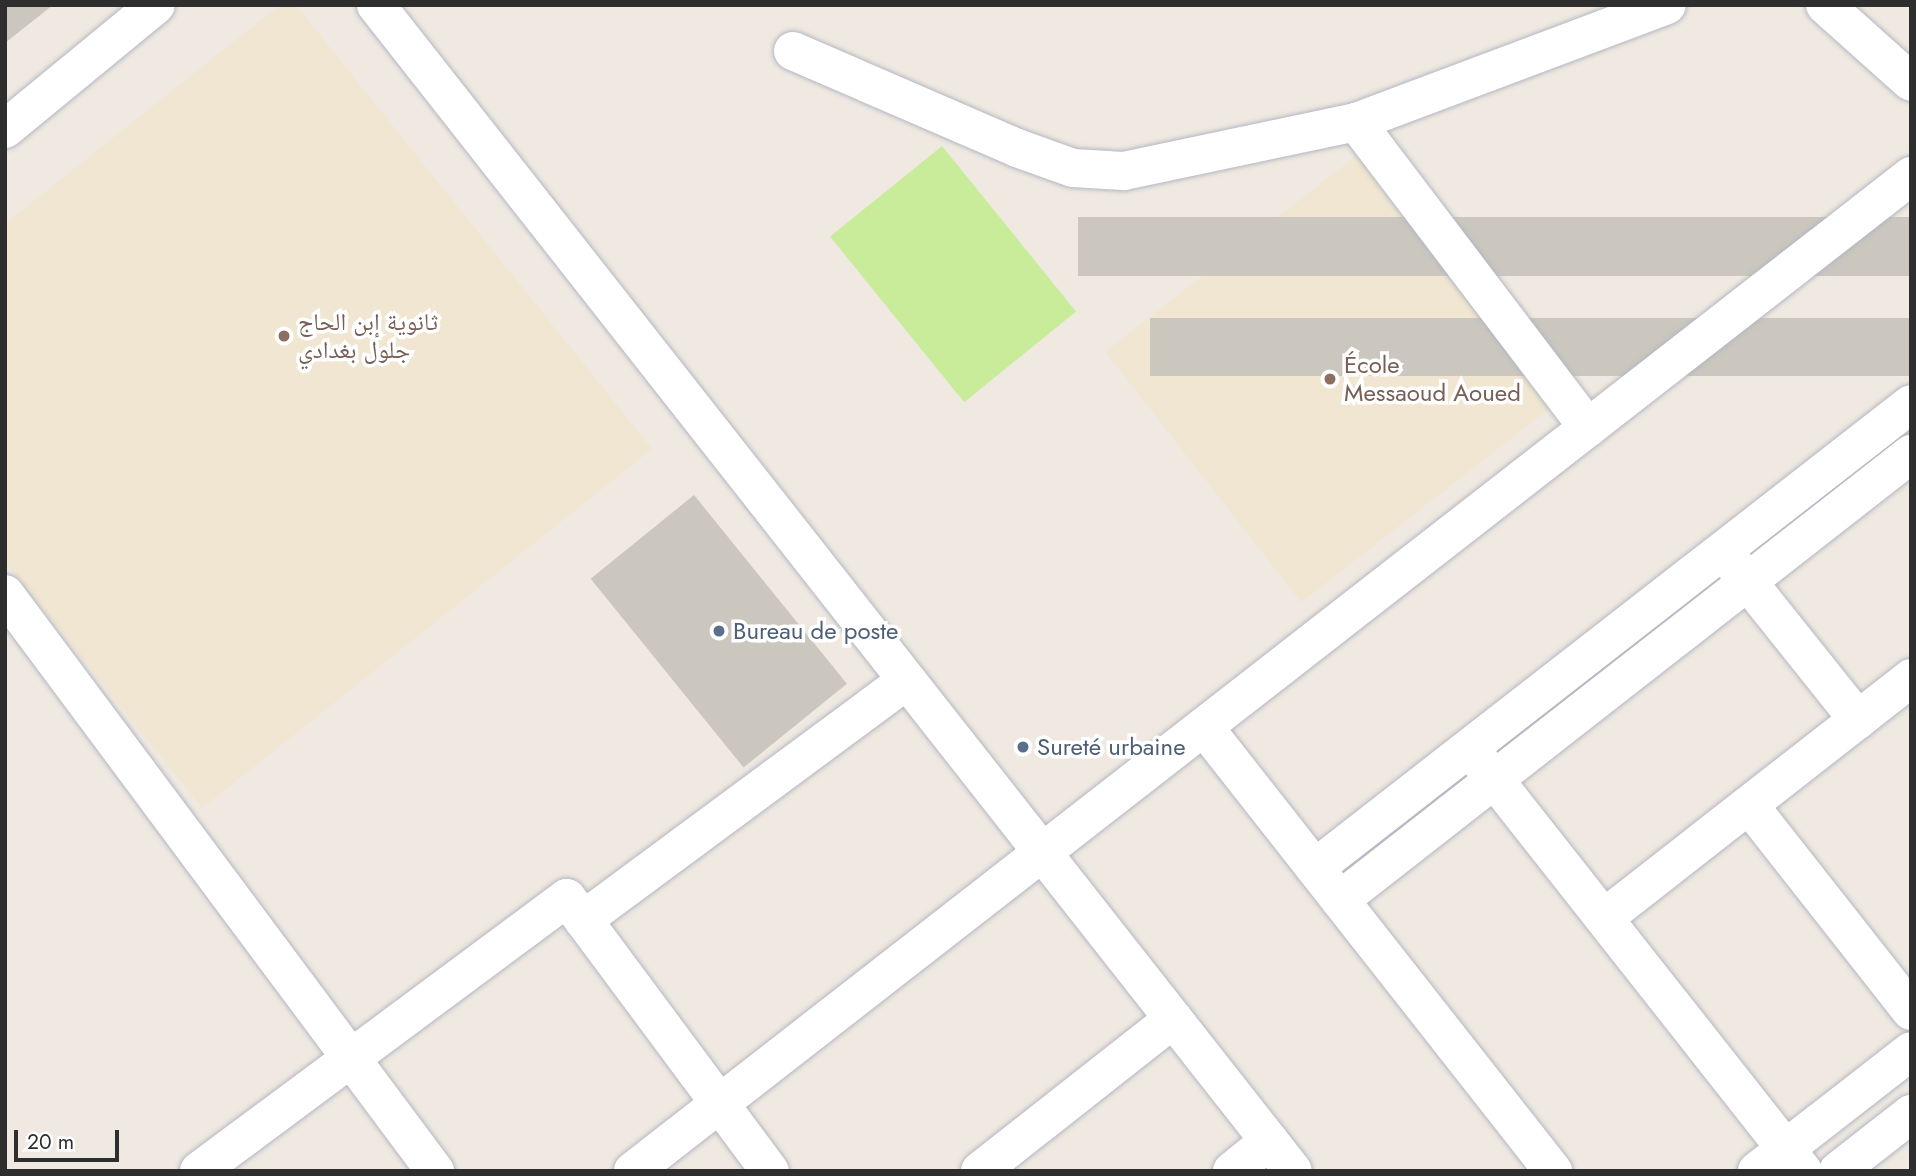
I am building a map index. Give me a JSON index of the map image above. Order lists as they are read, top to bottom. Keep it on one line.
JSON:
{"places":["ثانوية إبن الحاج جلول بغدادي","École Messaoud Aoued","Bureau de poste","Sureté urbaine"],"scale_bar":"20 m"}
